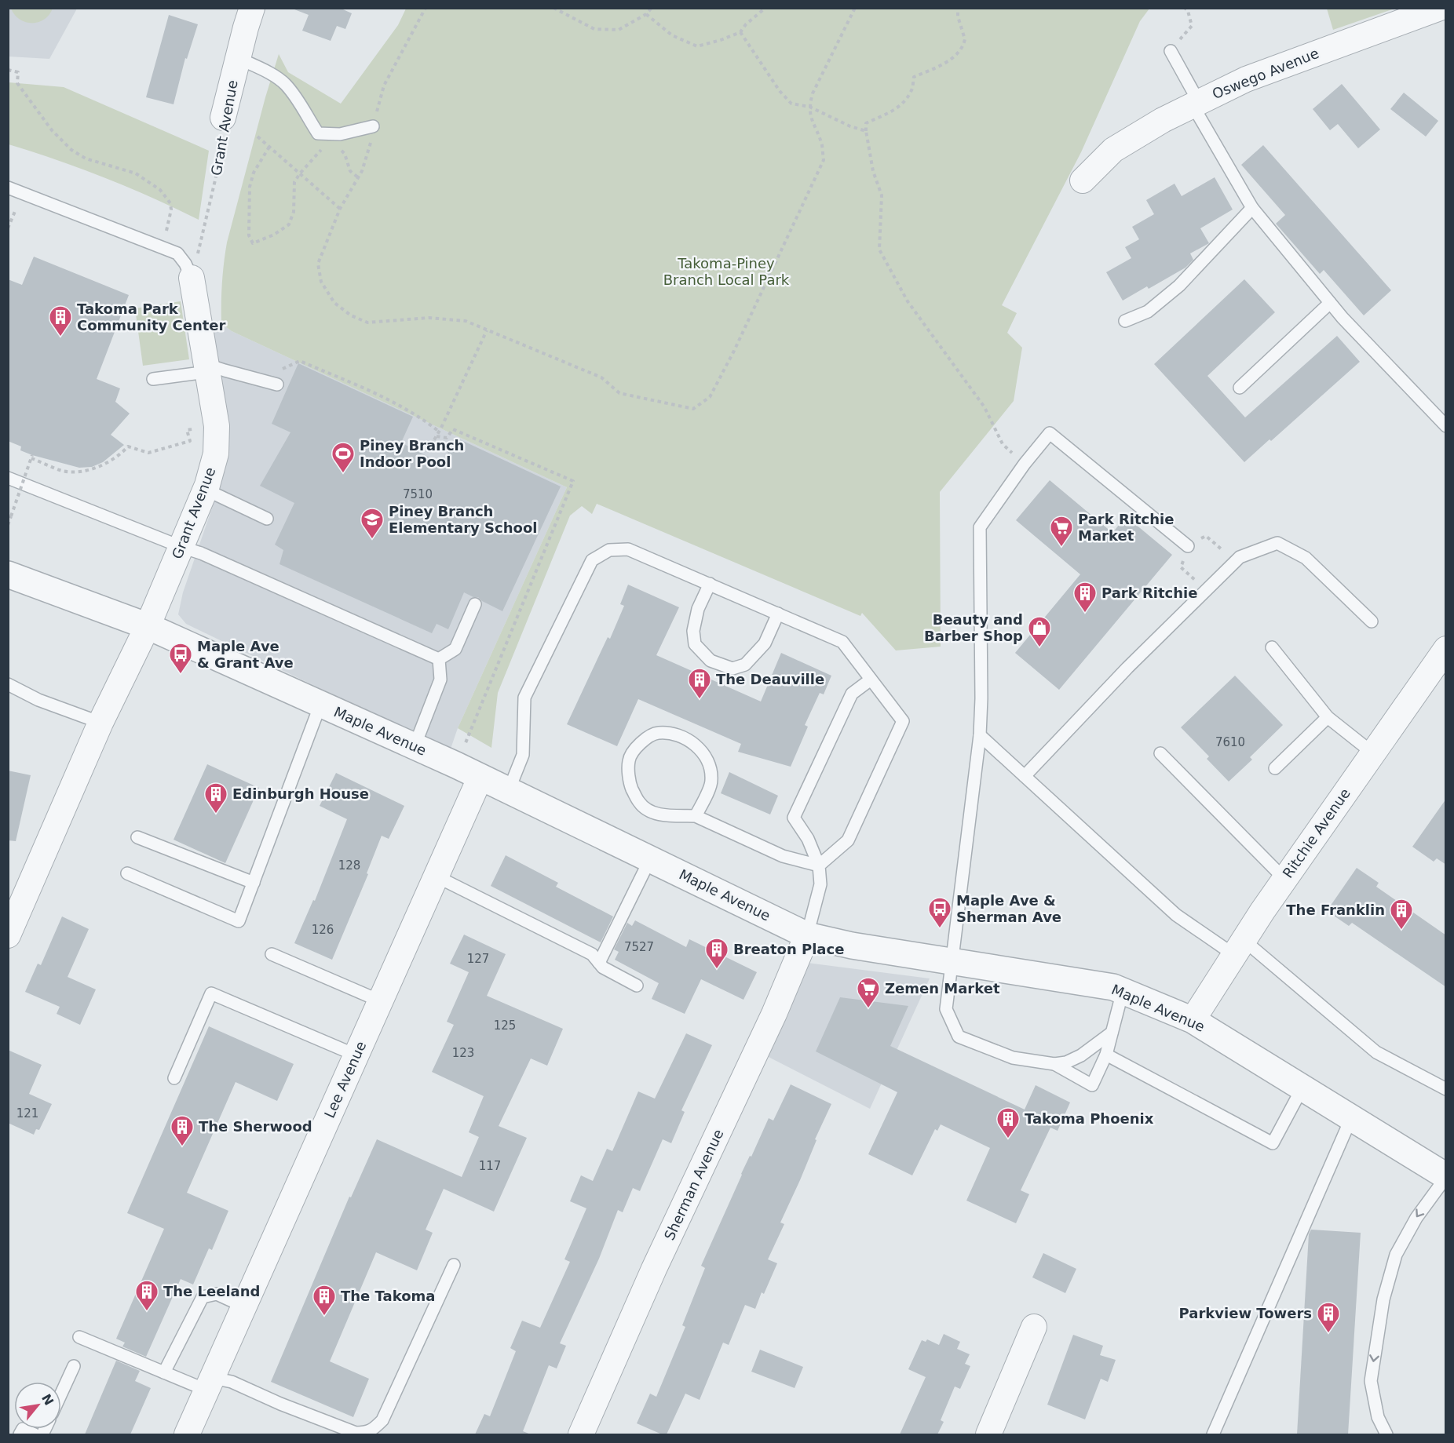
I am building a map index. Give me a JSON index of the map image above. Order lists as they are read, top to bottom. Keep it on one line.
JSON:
{"streets":{"street":["Oswego Avenue","Grant Avenue","Maple Avenue","Ritchie Avenue","Lee Avenue","Sherman Avenue"]},"crossings":[["Grant Avenue","Maple Avenue"],["Maple Avenue","Ritchie Avenue"],["Maple Avenue","Lee Avenue"],["Maple Avenue","Sherman Avenue"]],"parks":["Takoma-Piney Branch Local Park"],"places":{"building":["Takoma Park Community Center","Park Ritchie","The Deauville","Edinburgh House","The Franklin","Breaton Place","Takoma Phoenix","The Sherwood","The Leeland","The Takoma","Parkview Towers"],"sports":["Piney Branch Indoor Pool"],"school or university":["Piney Branch Elementary School"],"supermarket":["Park Ritchie Market","Zemen Market"],"shop":["Beauty and Barber Shop"],"bus stop":["Maple Ave & Grant Ave","Maple Ave & Sherman Ave"]},"house_numbers":["7510","7610","128","126","7527","127","125","123","121","117"],"north":"top right"}
